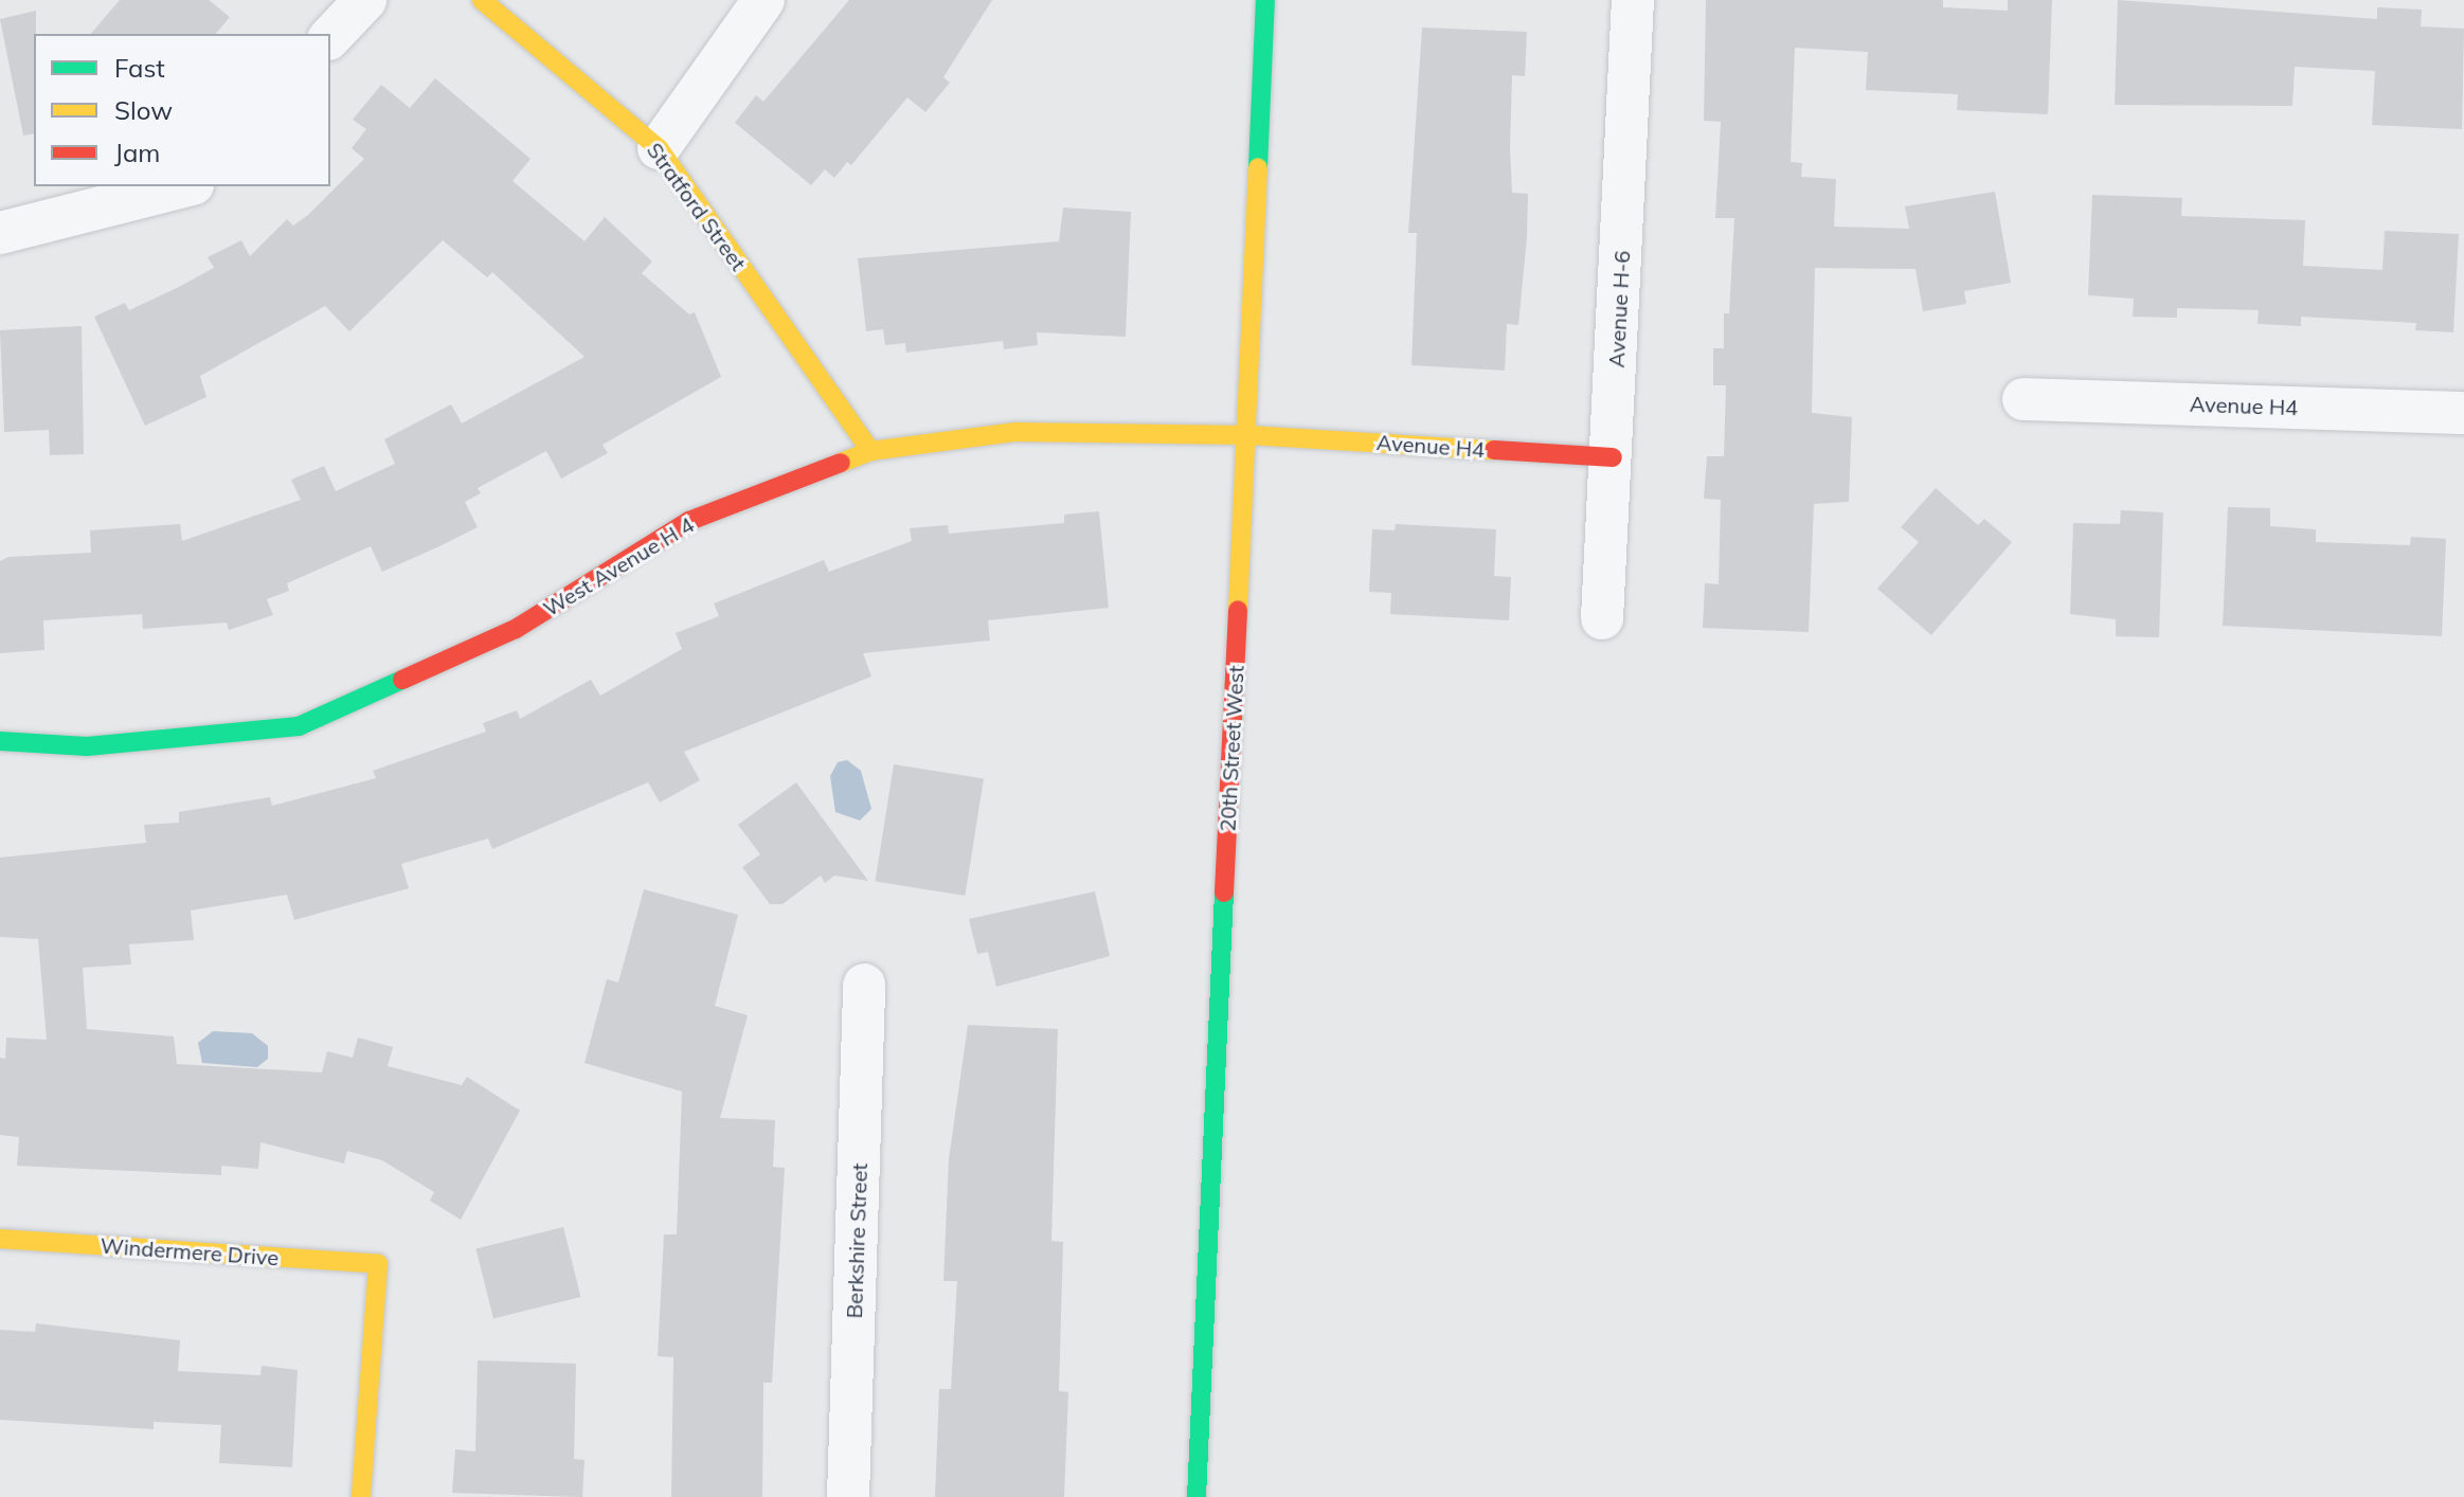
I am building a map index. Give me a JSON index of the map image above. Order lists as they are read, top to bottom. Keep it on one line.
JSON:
{"streets":{"street":["Stratford Street","Avenue H-6","Avenue H4","West Avenue H 4","20th Street West","Berkshire Street","Windermere Drive"]},"crossings":[["Stratford Street","West Avenue H 4"],["Avenue H-6","Avenue H4"],["Avenue H4","West Avenue H 4"],["Avenue H4","20th Street West"],["West Avenue H 4","20th Street West"]],"legend":["Fast","Slow","Jam"]}
